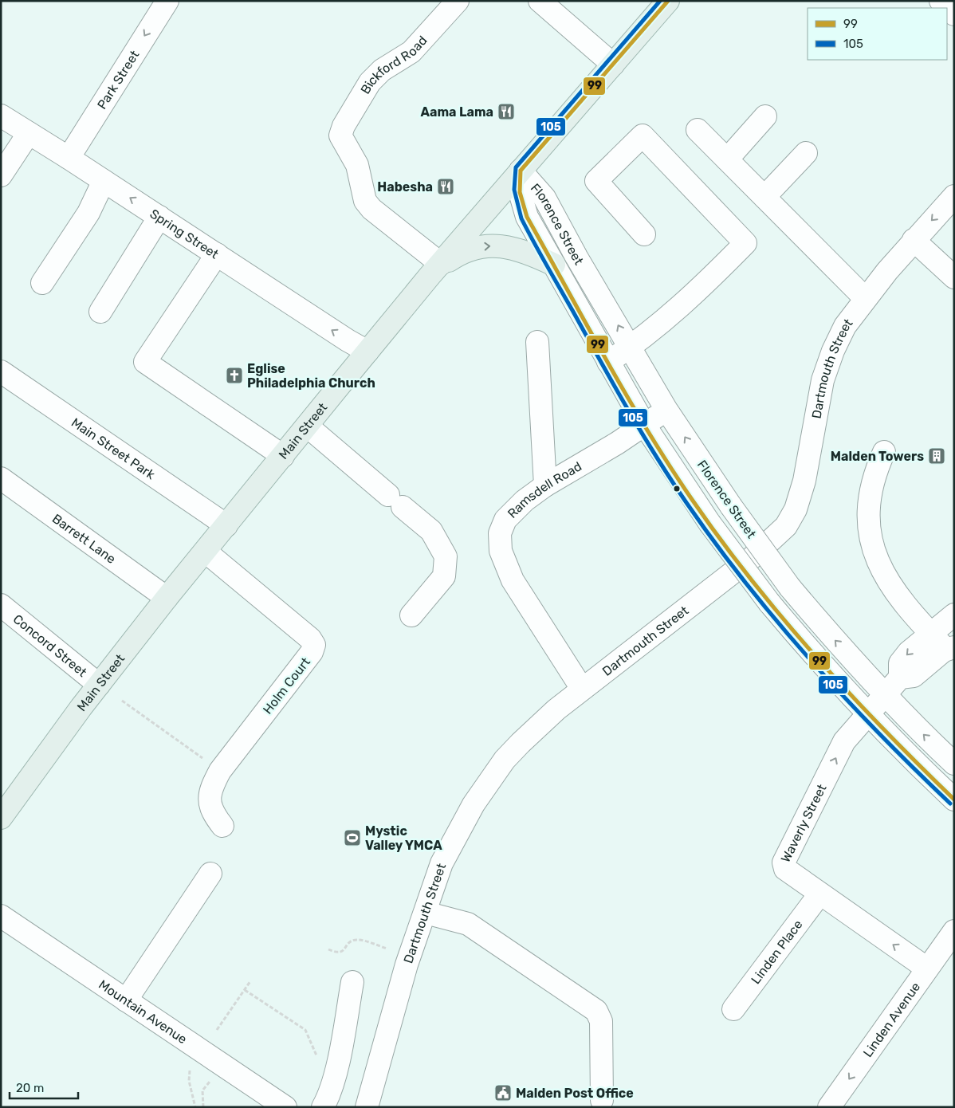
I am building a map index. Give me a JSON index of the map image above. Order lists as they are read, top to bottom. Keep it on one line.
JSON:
{"streets":{"main road":["Main Street"],"street":["Bickford Road","Park Street","Florence Street","Spring Street","Dartmouth Street","Main Street Park","Ramsdell Road","Barrett Lane","Concord Street","Holm Court","Waverly Street","Linden Place","Mountain Avenue","Linden Avenue"]},"crossings":[["Bickford Road","Main Street"],["Park Street","Spring Street"],["Florence Street","Main Street"],["Florence Street","Ramsdell Road"],["Florence Street","Waverly Street"],["Spring Street","Main Street"],["Dartmouth Street","Ramsdell Road"],["Main Street","Main Street Park"],["Main Street","Barrett Lane"],["Main Street","Concord Street"],["Main Street","Holm Court"],["Waverly Street","Linden Place"],["Waverly Street","Linden Avenue"]],"one_way":["Park Street","Spring Street","Linden Avenue"],"places":{"restaurant":["Aama Lama","Habesha"],"church":["Eglise Philadelphia Church"],"building":["Malden Towers"],"sports":["Mystic Valley YMCA"],"public building":["Malden Post Office"]},"lines":["transit line 99","transit line 105"],"legend":["99","105"],"scale_bar":"20 m"}
